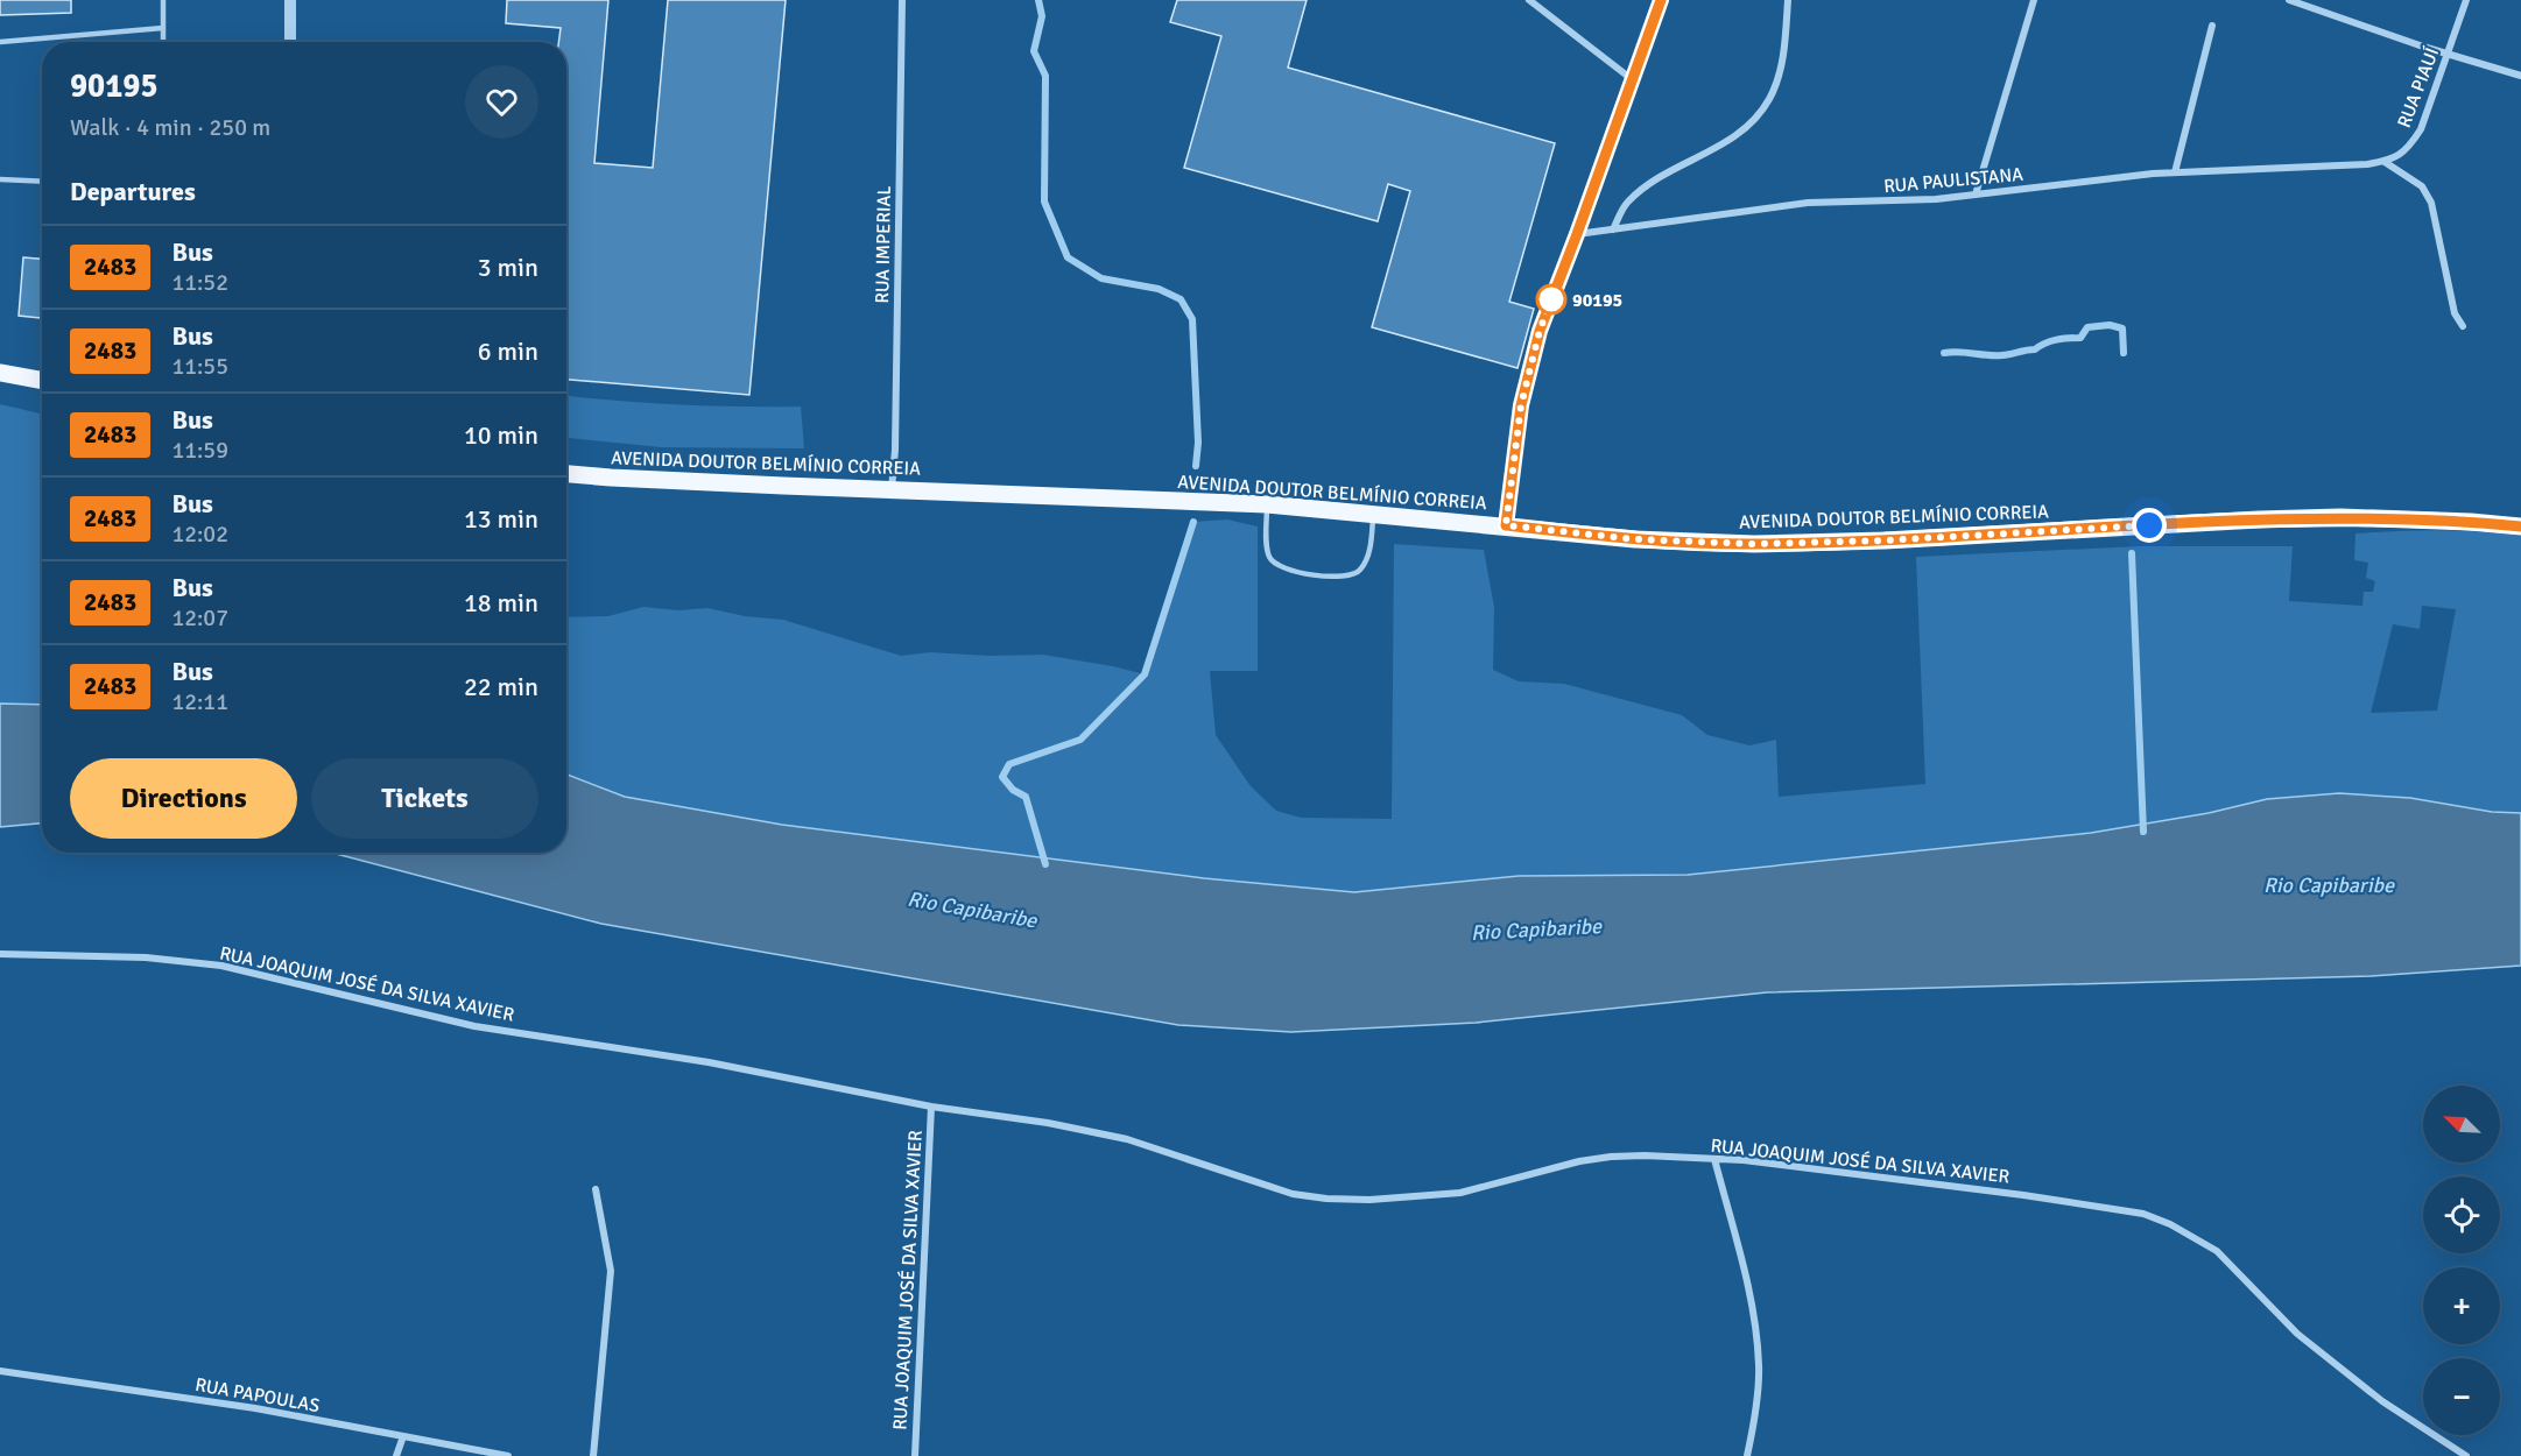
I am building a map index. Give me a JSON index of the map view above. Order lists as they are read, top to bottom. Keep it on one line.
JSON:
{"streets":{"main road":["AVENIDA DOUTOR BELMÍNIO CORREIA"],"street":["RUA PIAUÍ","RUA PAULISTANA","RUA IMPERIAL","RUA JOAQUIM JOSÉ DA SILVA XAVIER","RUA PAPOULAS"]},"crossings":[["RUA PIAUÍ","RUA PAULISTANA"],["RUA IMPERIAL","AVENIDA DOUTOR BELMÍNIO CORREIA"]],"water":["Rio Capibaribe"],"places":["90195"],"lines":["bus line 2483"],"north":"top left","page":{"heading":[["90195","Walk · 4 min · 250 m"],"Departures"],"list":[{"mark":"2483","name":"Bus","note":"11:52","value":"3 min"},{"mark":"2483","name":"Bus","note":"11:55","value":"6 min"},{"mark":"2483","name":"Bus","note":"11:59","value":"10 min"},{"mark":"2483","name":"Bus","note":"12:02","value":"13 min"},{"mark":"2483","name":"Bus","note":"12:07","value":"18 min"},{"mark":"2483","name":"Bus","note":"12:11","value":"22 min"}],"buttons":["Directions","Tickets"],"map_buttons":["+","−"]}}
